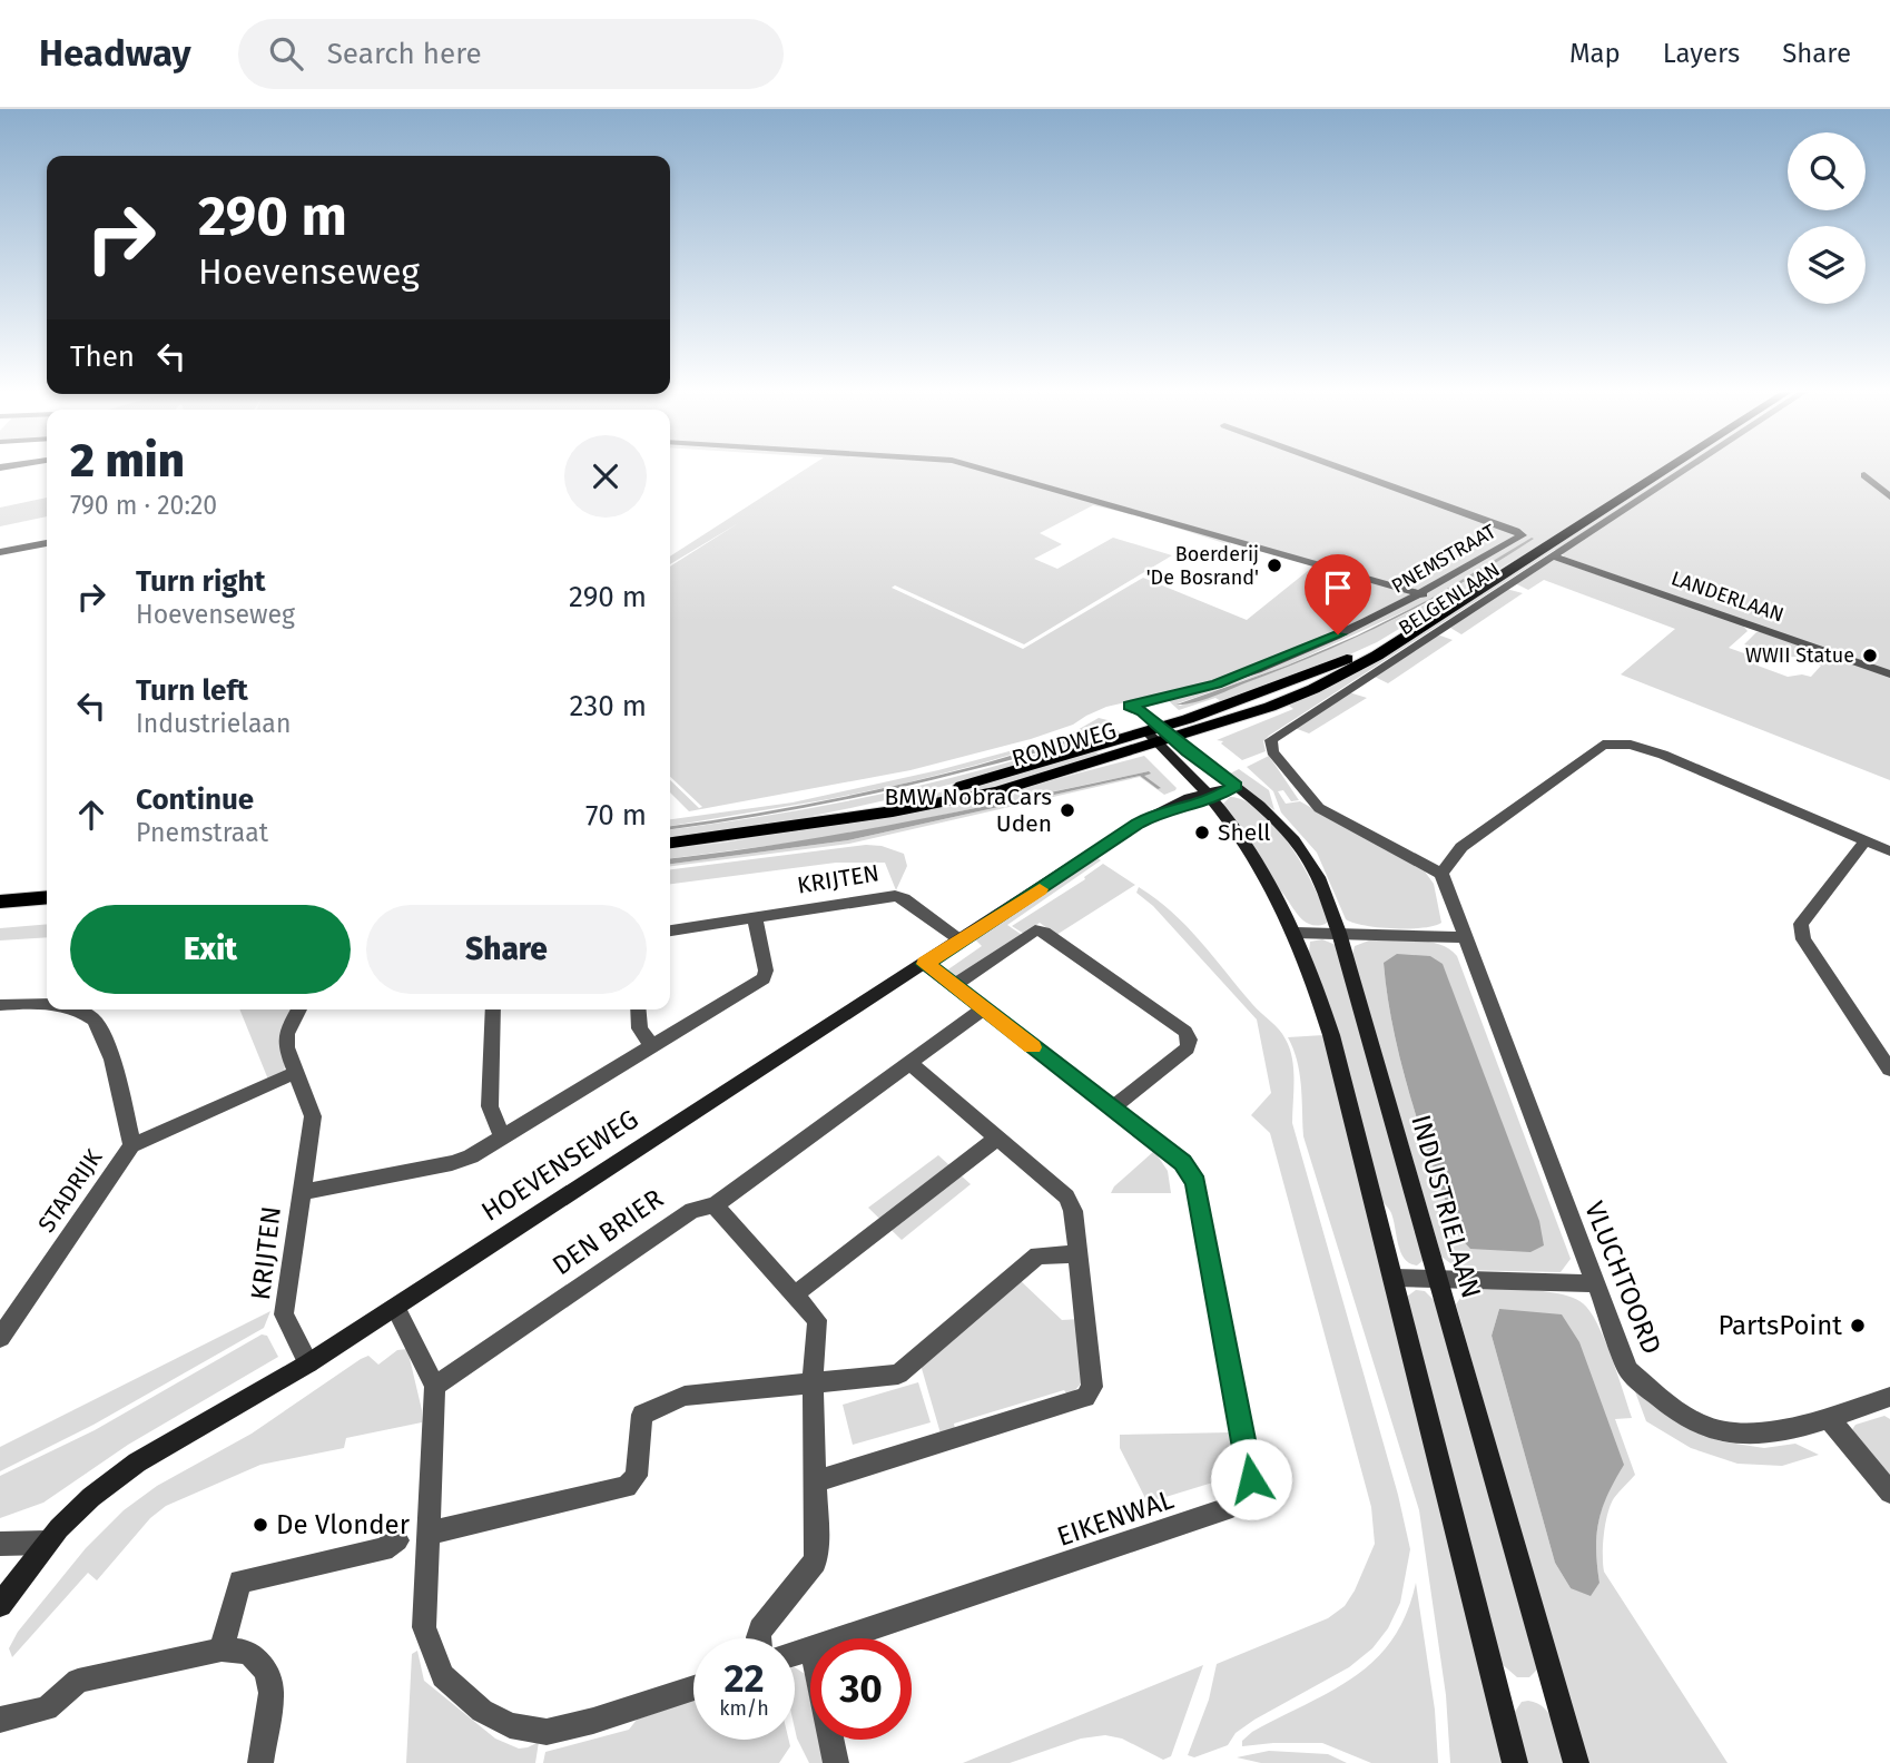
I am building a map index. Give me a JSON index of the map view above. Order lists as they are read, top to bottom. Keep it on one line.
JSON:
{"streets":{"main road":["RONDWEG","HOEVENSEWEG","INDUSTRIELAAN"],"street":["PNEMSTRAAT","LANDERLAAN","BELGENLAAN","KRIJTEN","STADRIJK","DEN BRIER","VLUCHTOORD","EIKENWAL"]},"crossings":[["PNEMSTRAAT","RONDWEG"],["PNEMSTRAAT","INDUSTRIELAAN"],["LANDERLAAN","BELGENLAAN"],["BELGENLAAN","VLUCHTOORD"],["RONDWEG","INDUSTRIELAAN"],["KRIJTEN","HOEVENSEWEG"],["HOEVENSEWEG","INDUSTRIELAAN"],["HOEVENSEWEG","EIKENWAL"]],"places":["Boerderij 'De Bosrand'","WWII Statue","BMW NobraCars Uden","Shell","PartsPoint","De Vlonder"],"page":{"header":"Headway","search":"Search here","nav":["Map","Layers","Share"],"turn":["290 m","Hoevenseweg"],"then":"Then","heading":["2 min","790 m · 20:20"],"list":[{"name":"Turn right","note":"Hoevenseweg","value":"290 m"},{"name":"Turn left","note":"Industrielaan","value":"230 m"},{"name":"Continue","note":"Pnemstraat","value":"70 m"}],"buttons":["Exit","Share"],"speed":"22 km/h","limit":"30"}}
